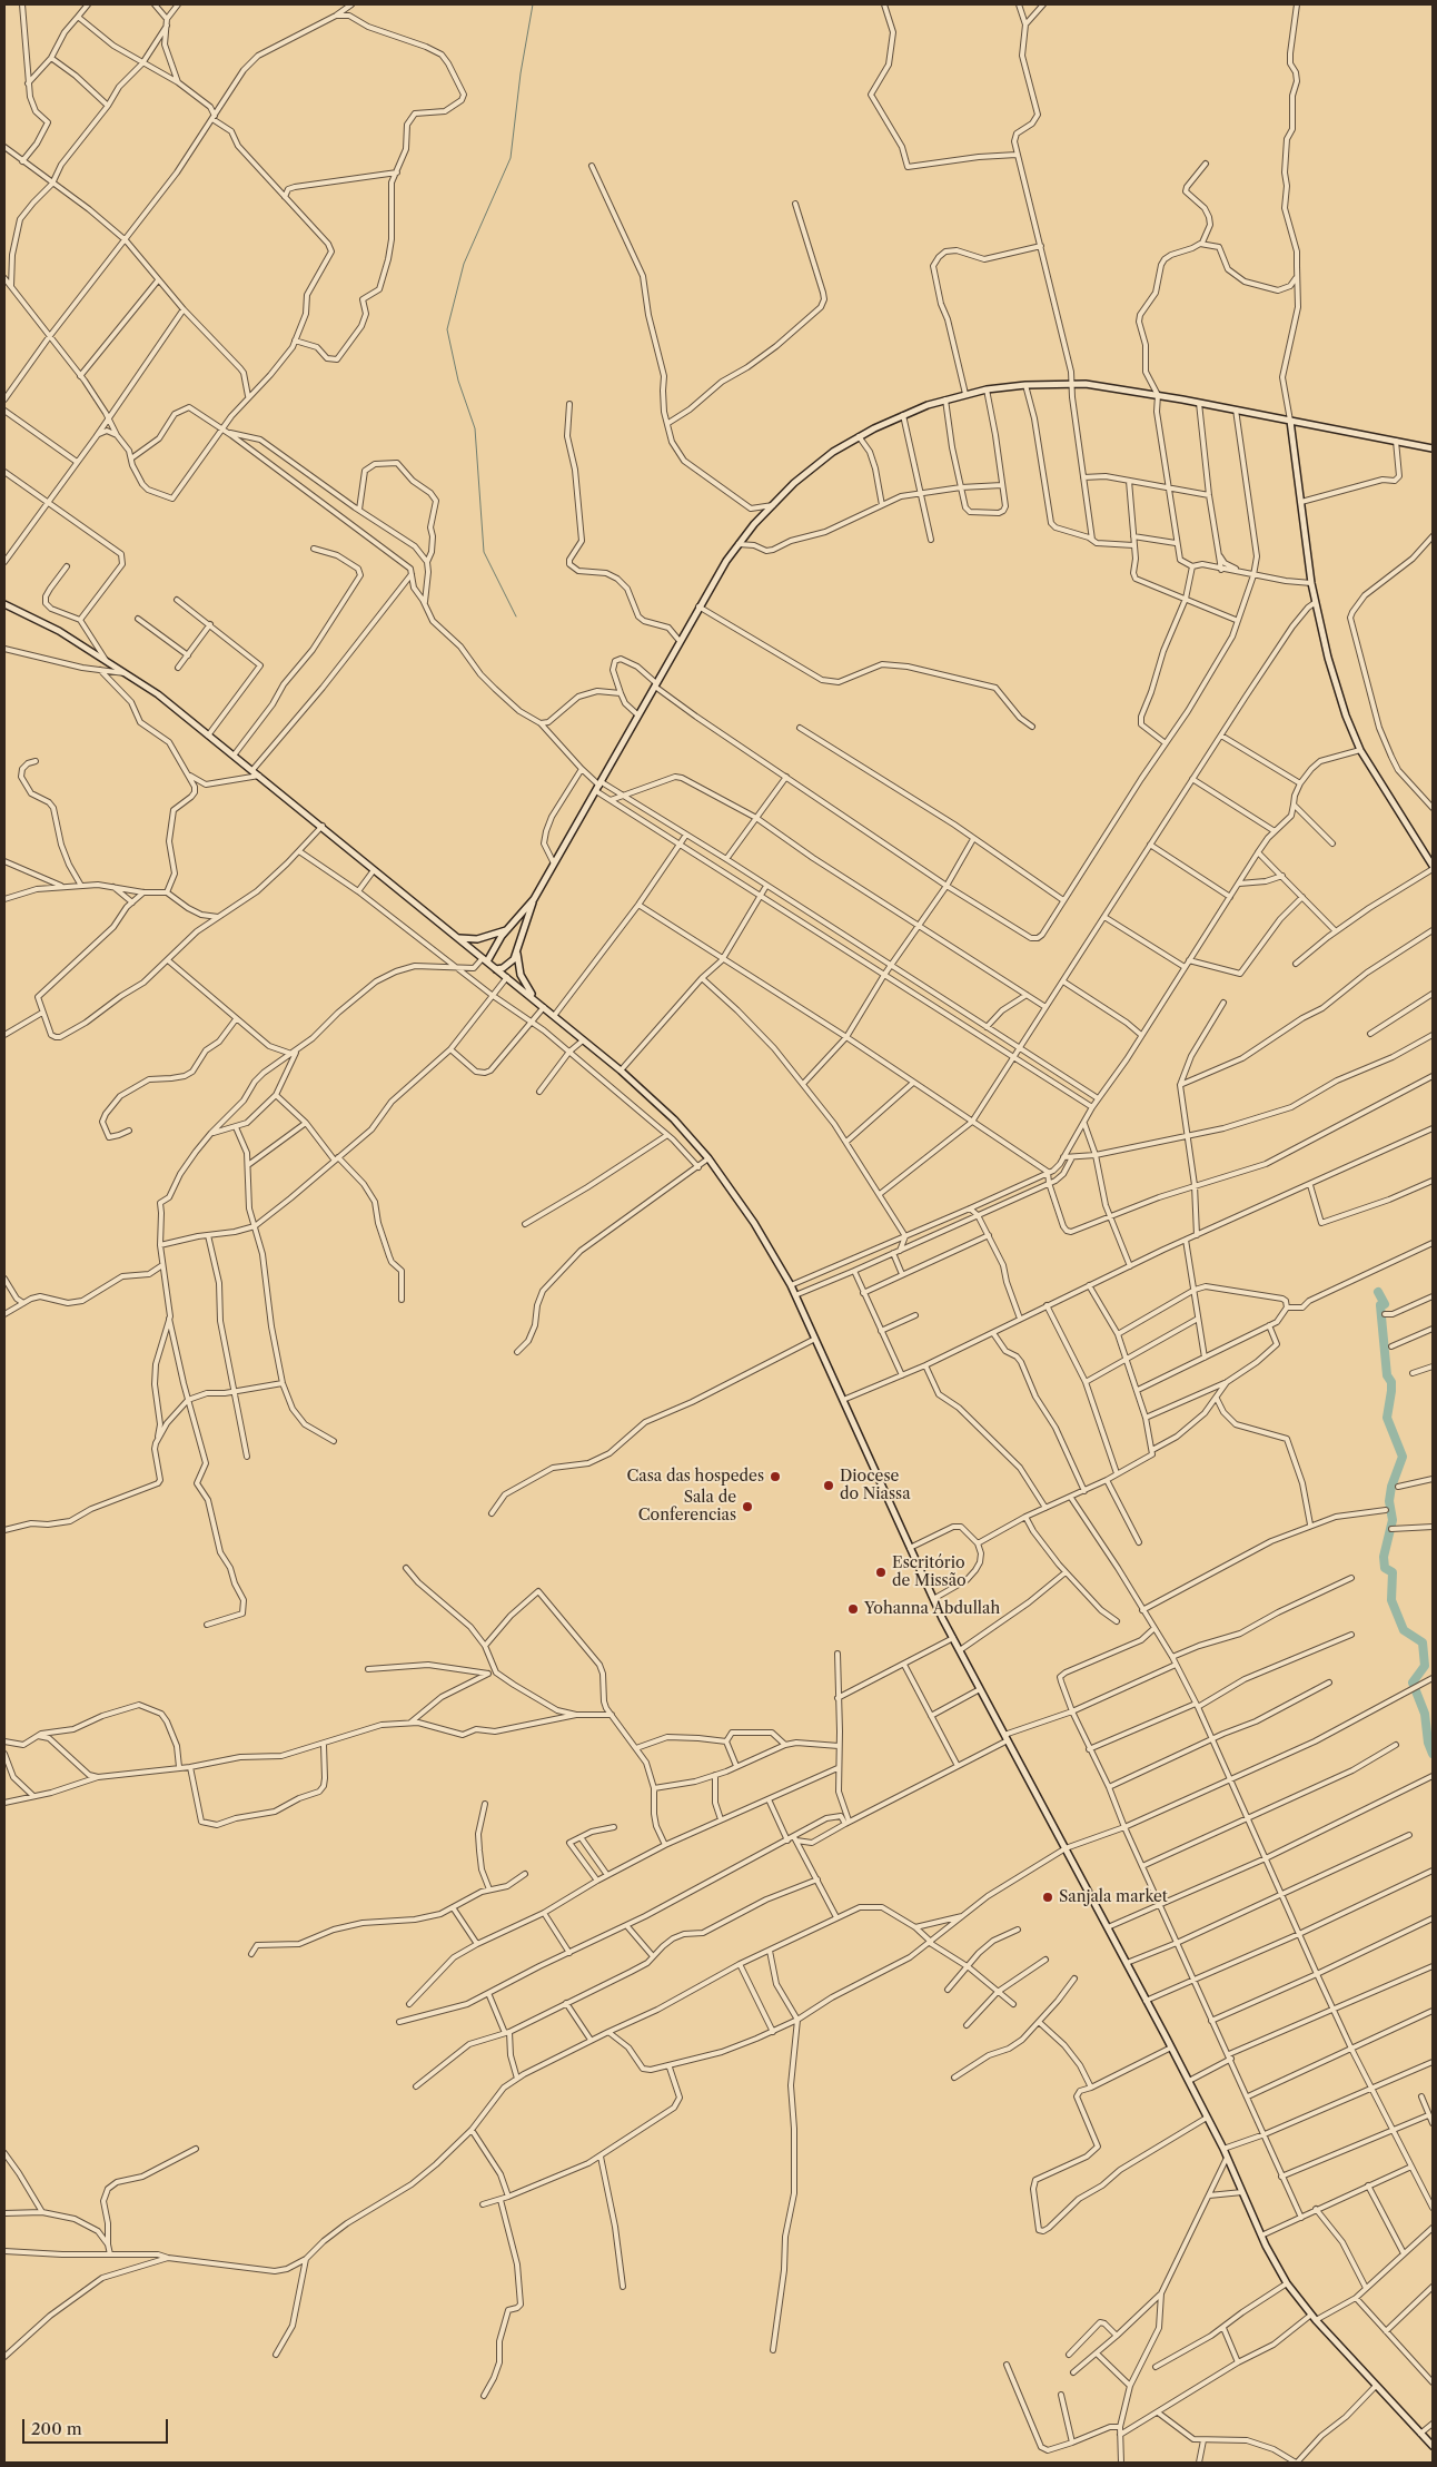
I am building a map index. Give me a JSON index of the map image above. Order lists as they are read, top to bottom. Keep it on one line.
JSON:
{"places":["Casa das hospedes","Diocese do Niassa","Sala de Conferencias","Escritório de Missão","Yohanna Abdullah","Sanjala market"],"scale_bar":"200 m"}
